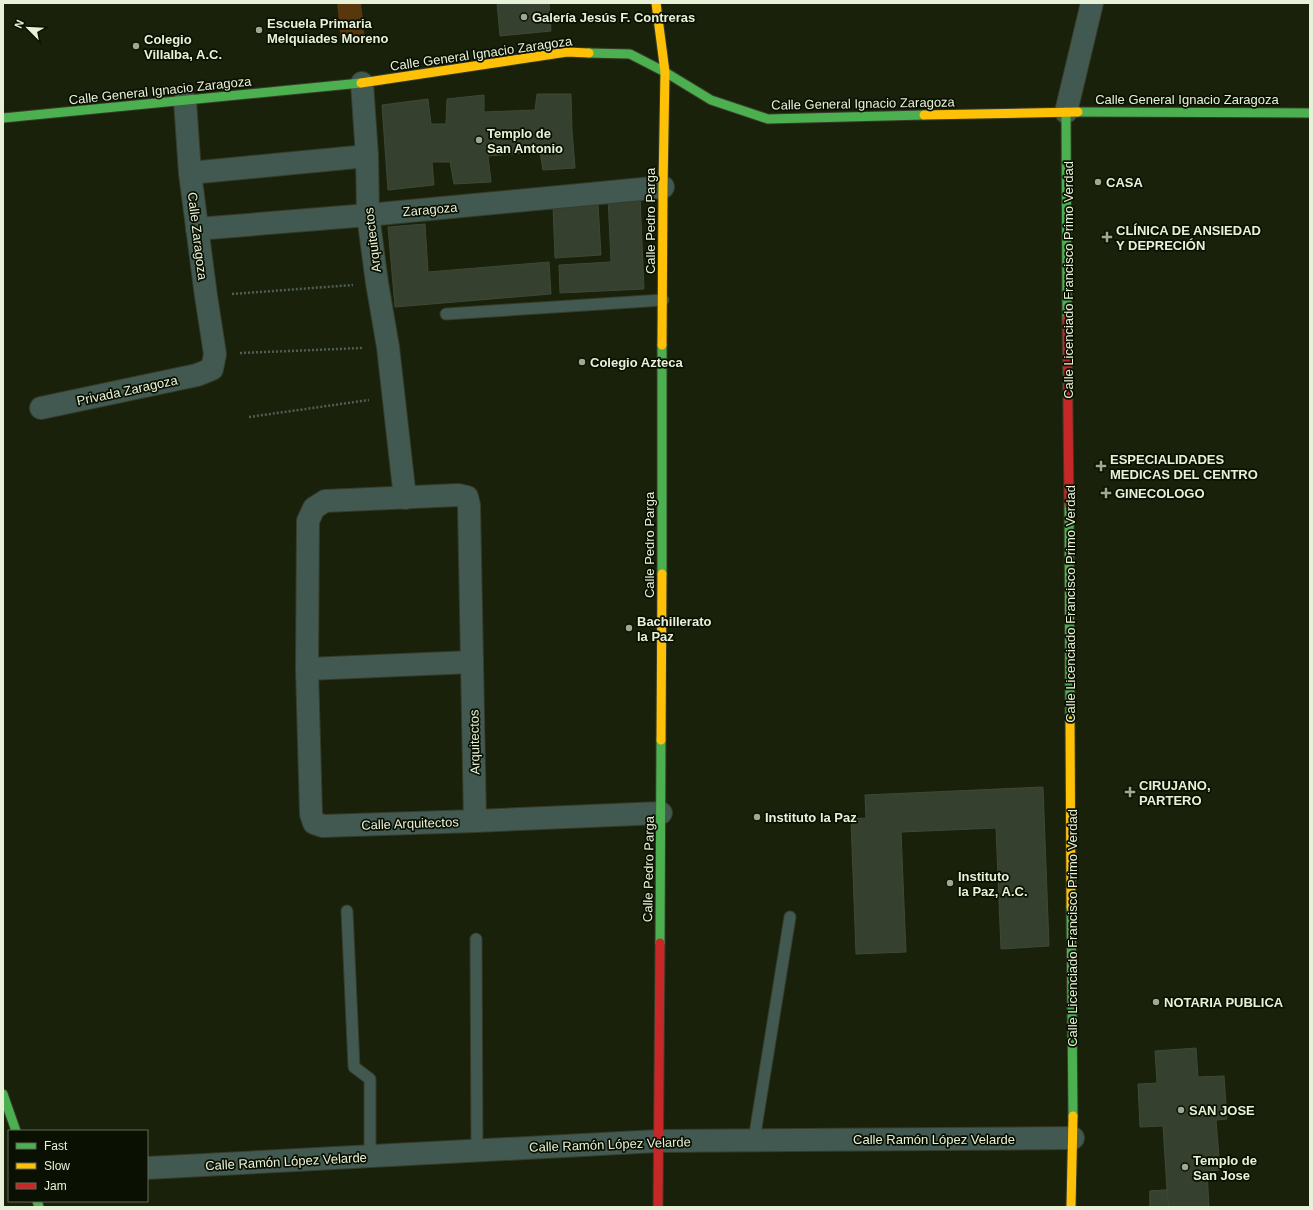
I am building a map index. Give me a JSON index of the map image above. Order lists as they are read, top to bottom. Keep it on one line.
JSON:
{"streets":{"street":["Calle General Ignacio Zaragoza","Zaragoza","Calle Pedro Parga","Calle Zaragoza","Arquitectos","Calle Licenciado Francisco Primo Verdad","Privada Zaragoza","Calle Arquitectos","Calle Ramón López Velarde"]},"crossings":[["Calle General Ignacio Zaragoza","Calle Pedro Parga"],["Calle General Ignacio Zaragoza","Calle Zaragoza"],["Calle General Ignacio Zaragoza","Arquitectos"],["Calle General Ignacio Zaragoza","Calle Licenciado Francisco Primo Verdad"],["Zaragoza","Calle Pedro Parga"],["Zaragoza","Calle Zaragoza"],["Zaragoza","Arquitectos"],["Calle Pedro Parga","Calle Arquitectos"],["Calle Pedro Parga","Calle Ramón López Velarde"],["Calle Zaragoza","Privada Zaragoza"],["Arquitectos","Calle Arquitectos"],["Calle Licenciado Francisco Primo Verdad","Calle Ramón López Velarde"]],"places":{"other":["Galería Jesús F. Contreras","Escuela Primaria Melquiades Moreno","Colegio Villalba, A.C.","Templo de San Antonio","CASA","Colegio Azteca","Bachillerato la Paz","Instituto la Paz","Instituto la Paz, A.C.","NOTARIA PUBLICA","SAN JOSE","Templo de San Jose"],"health":["CLÍNICA DE ANSIEDAD Y DEPRECIÓN","ESPECIALIDADES MEDICAS DEL CENTRO","GINECOLOGO","CIRUJANO, PARTERO"]},"legend":["Fast","Slow","Jam"],"north":"top left"}
